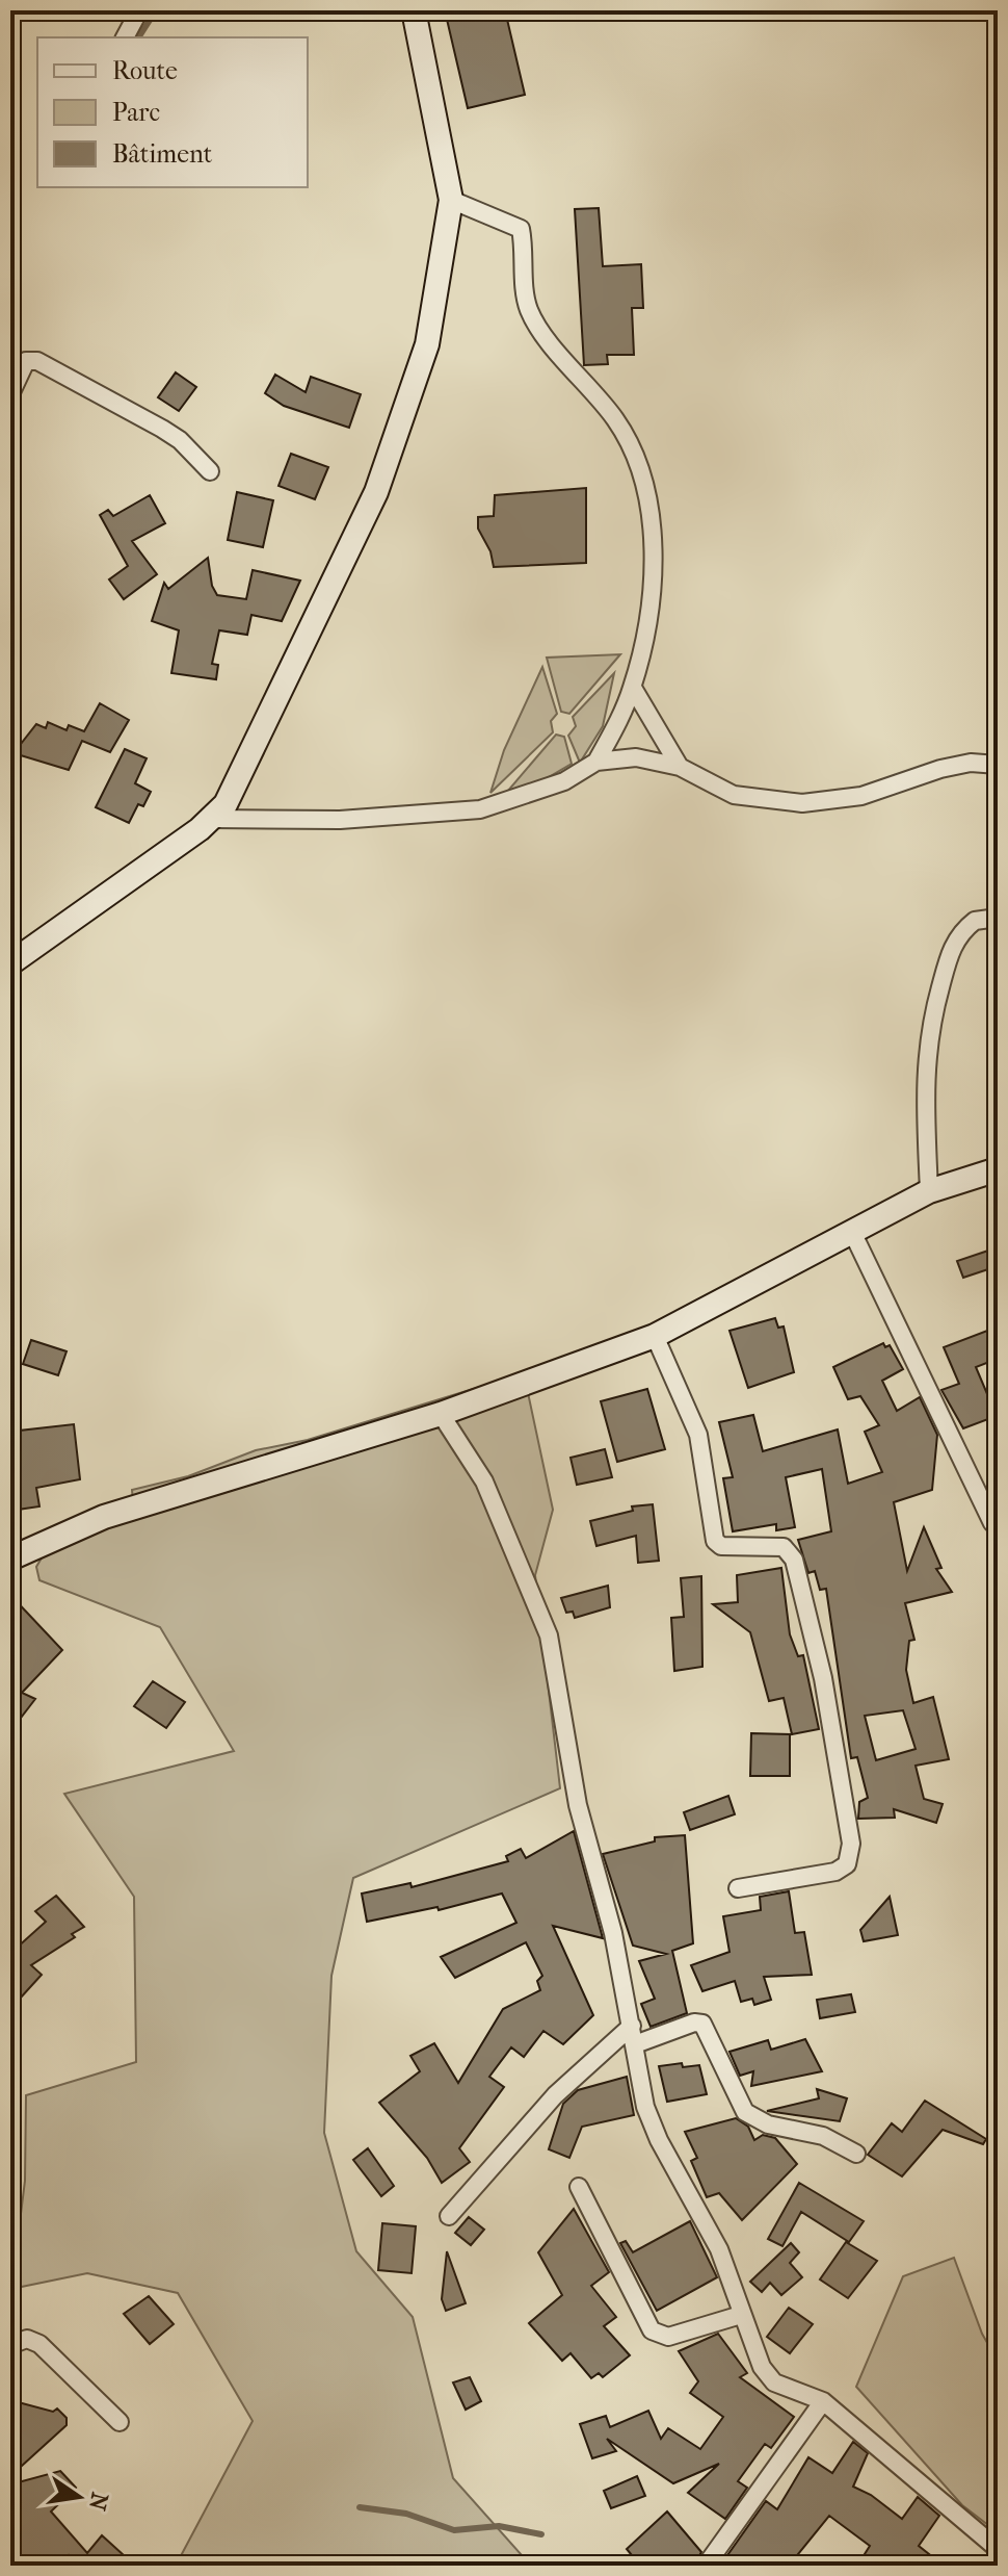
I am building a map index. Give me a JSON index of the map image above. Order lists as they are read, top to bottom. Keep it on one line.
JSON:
{"legend":["Route","Parc","Bâtiment"],"north":"right"}
